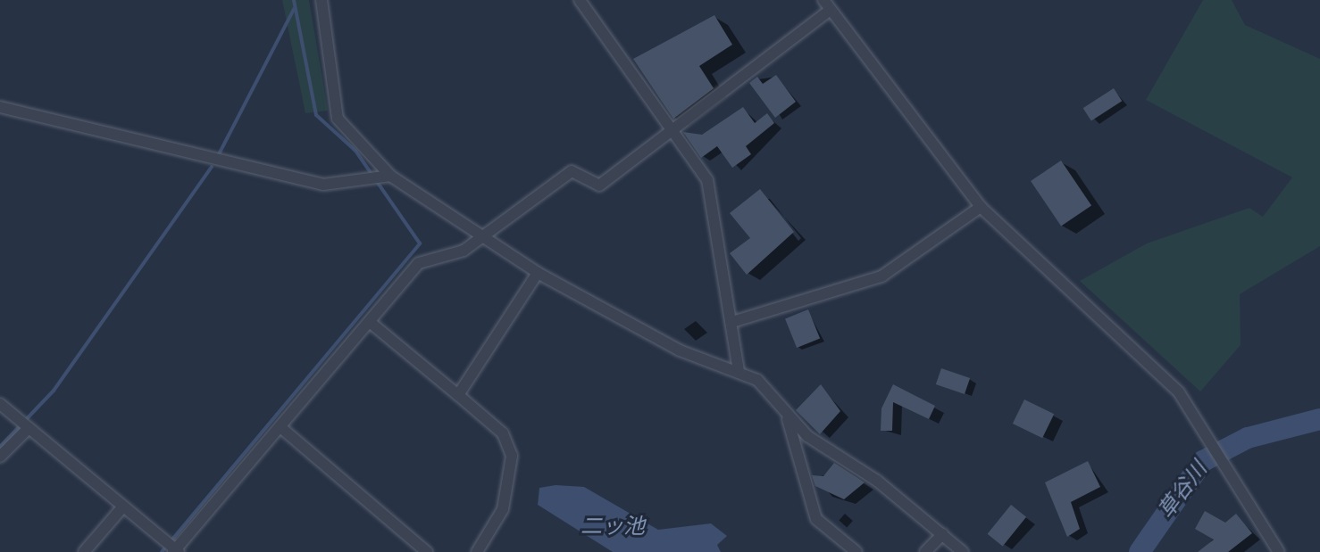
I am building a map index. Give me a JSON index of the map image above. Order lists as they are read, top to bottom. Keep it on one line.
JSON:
{"water":["草谷川","二ッ池"]}
